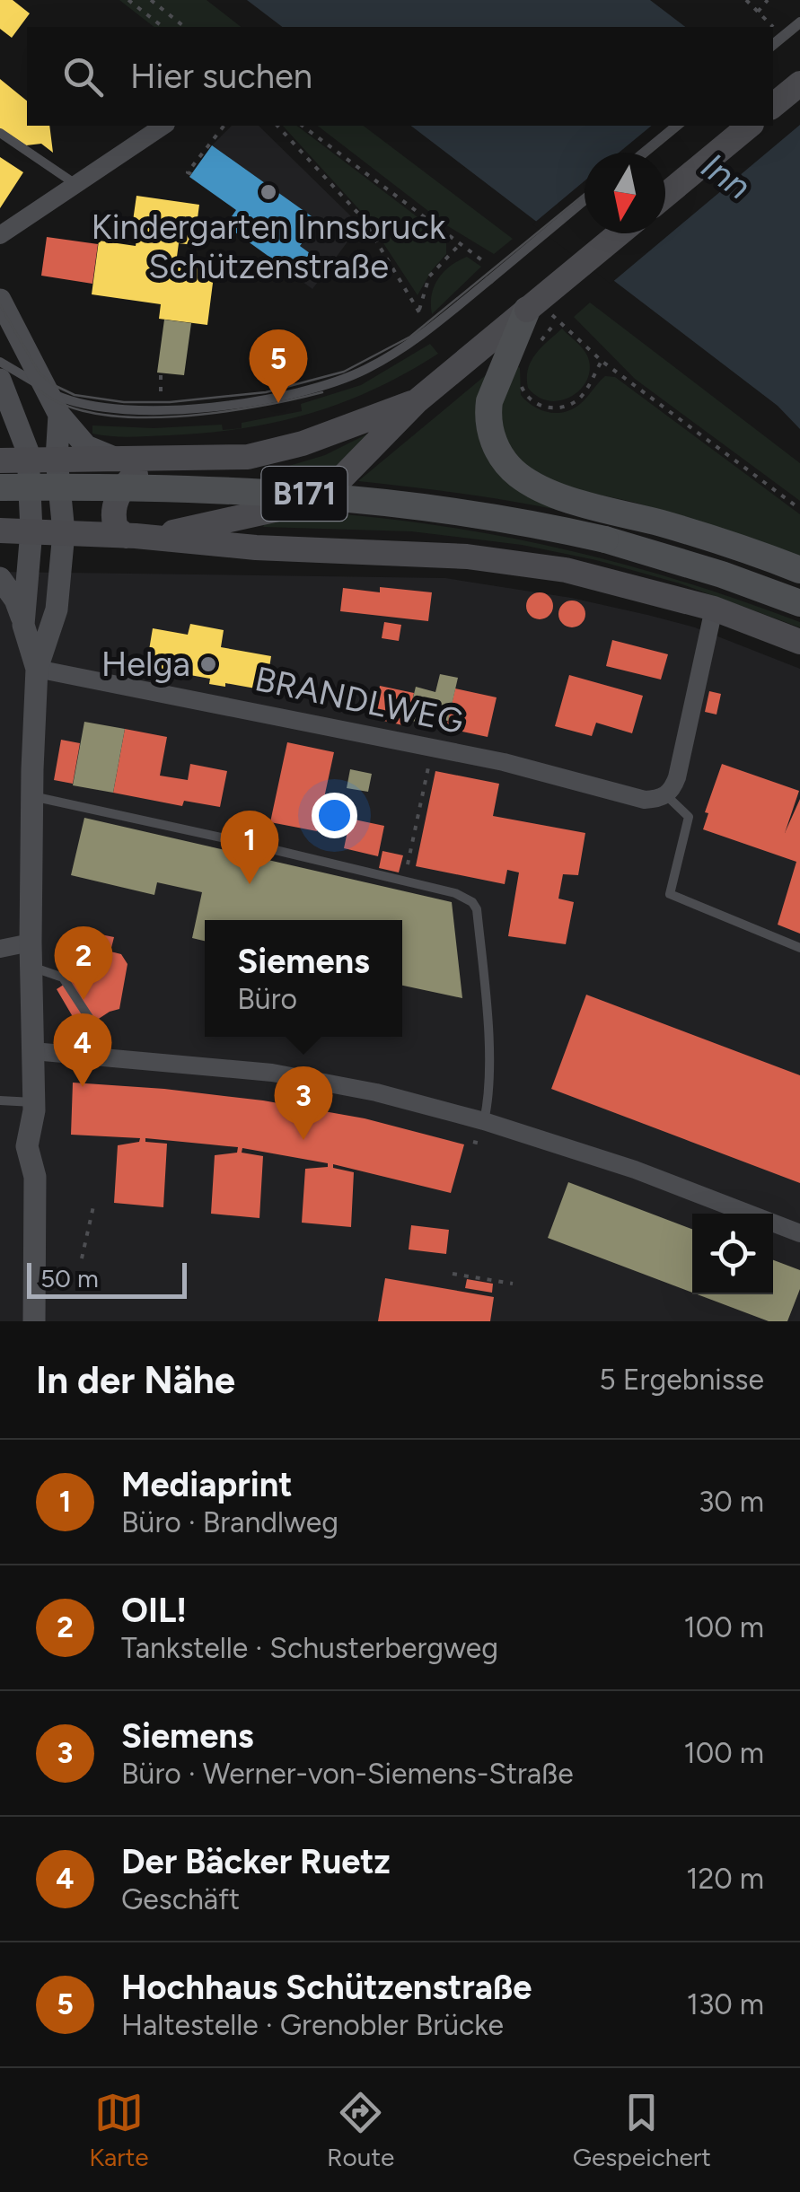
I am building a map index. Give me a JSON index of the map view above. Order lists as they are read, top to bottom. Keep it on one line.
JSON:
{"streets":{"main road":["B171"],"street":["BRANDLWEG"]},"water":["Inn"],"places":["Kindergarten Innsbruck Schützenstraße","Helga"],"scale_bar":"50 m","north":"bottom","page":{"search":"Hier suchen","pins":["5","1","2","4","3"],"popup":["Siemens","Büro"],"scale":"50 m","heading":["In der Nähe","5 Ergebnisse"],"list":[{"mark":"1","name":"Mediaprint","note":"Büro · Brandlweg","value":"30 m"},{"mark":"2","name":"OIL!","note":"Tankstelle · Schusterbergweg","value":"100 m"},{"mark":"3","name":"Siemens","note":"Büro · Werner-von-Siemens-Straße","value":"100 m"},{"mark":"4","name":"Der Bäcker Ruetz","note":"Geschäft","value":"120 m"},{"mark":"5","name":"Hochhaus Schützenstraße","note":"Haltestelle · Grenobler Brücke","value":"130 m"}],"nav":["Karte","Route","Gespeichert"]}}
